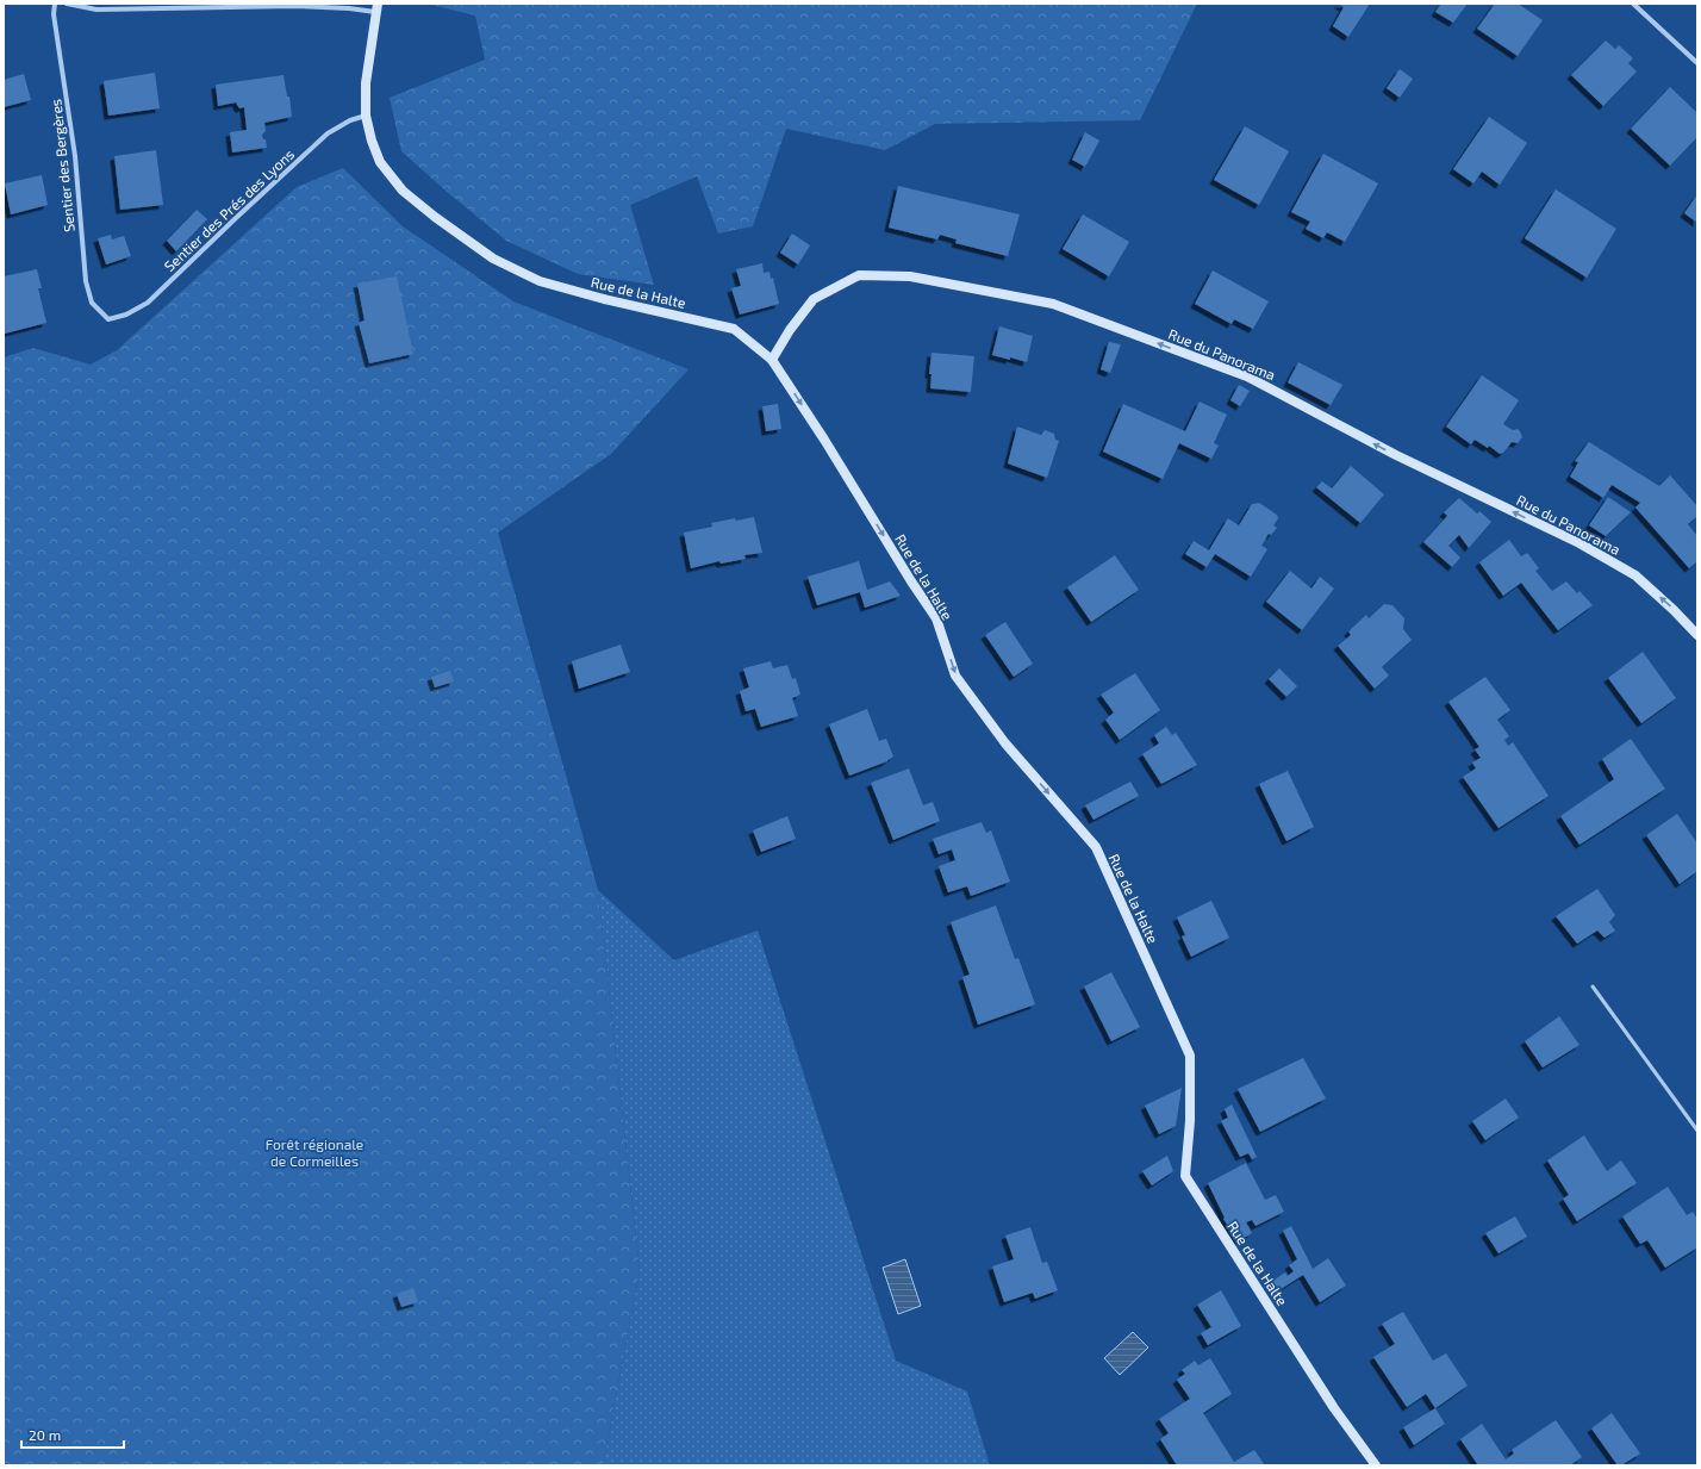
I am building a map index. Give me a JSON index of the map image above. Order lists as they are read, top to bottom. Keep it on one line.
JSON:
{"streets":{"street":["Sentier des Bergères","Sentier des Prés des Lyons","Rue de la Halte","Rue du Panorama"]},"crossings":[["Sentier des Bergères","Sentier des Prés des Lyons"],["Sentier des Prés des Lyons","Rue de la Halte"],["Rue de la Halte","Rue du Panorama"]],"one_way":["Rue de la Halte","Rue du Panorama"],"parks":["Forêt régionale de Cormeilles"],"scale_bar":"20 m"}
